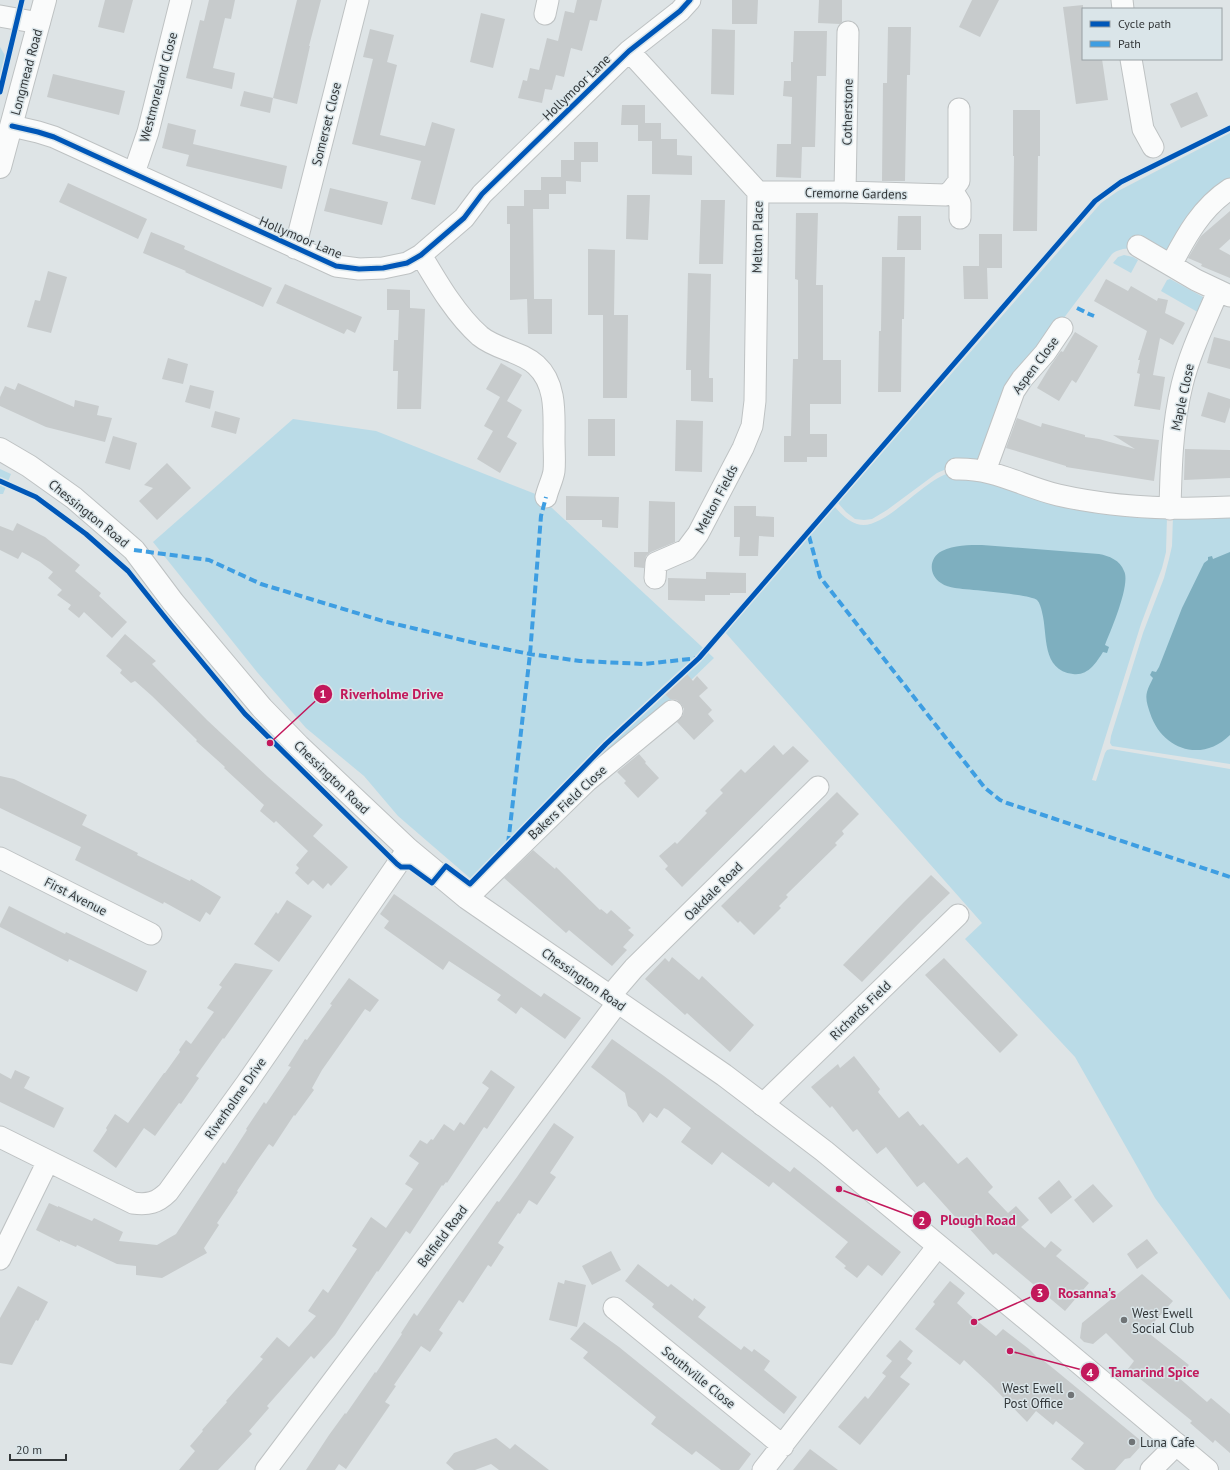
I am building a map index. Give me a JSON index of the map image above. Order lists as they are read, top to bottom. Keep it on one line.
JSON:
{"streets":{"main road":["Longmead Road","Chessington Road"],"street":["Westmoreland Close","Hollymoor Lane","Cotherstone","Somerset Close","Cremorne Gardens","Melton Place","Aspen Close","Maple Close","Melton Fields","Bakers Field Close","Oakdale Road","First Avenue","Richards Field","Riverholme Drive","Belfield Road","Southville Close"]},"crossings":[["Longmead Road","Hollymoor Lane"],["Westmoreland Close","Hollymoor Lane"],["Hollymoor Lane","Somerset Close"],["Hollymoor Lane","Melton Place"],["Cotherstone","Cremorne Gardens"],["Cremorne Gardens","Melton Place"],["Melton Place","Melton Fields"],["Chessington Road","Bakers Field Close"],["Chessington Road","Oakdale Road"],["Chessington Road","Richards Field"],["Chessington Road","Riverholme Drive"],["Chessington Road","Belfield Road"],["Oakdale Road","Belfield Road"]],"places":["Riverholme Drive","Plough Road","West Ewell Social Club","Rosanna's","Tamarind Spice","West Ewell Post Office","Luna Cafe"],"legend":["Cycle path","Path"],"scale_bar":"20 m"}
